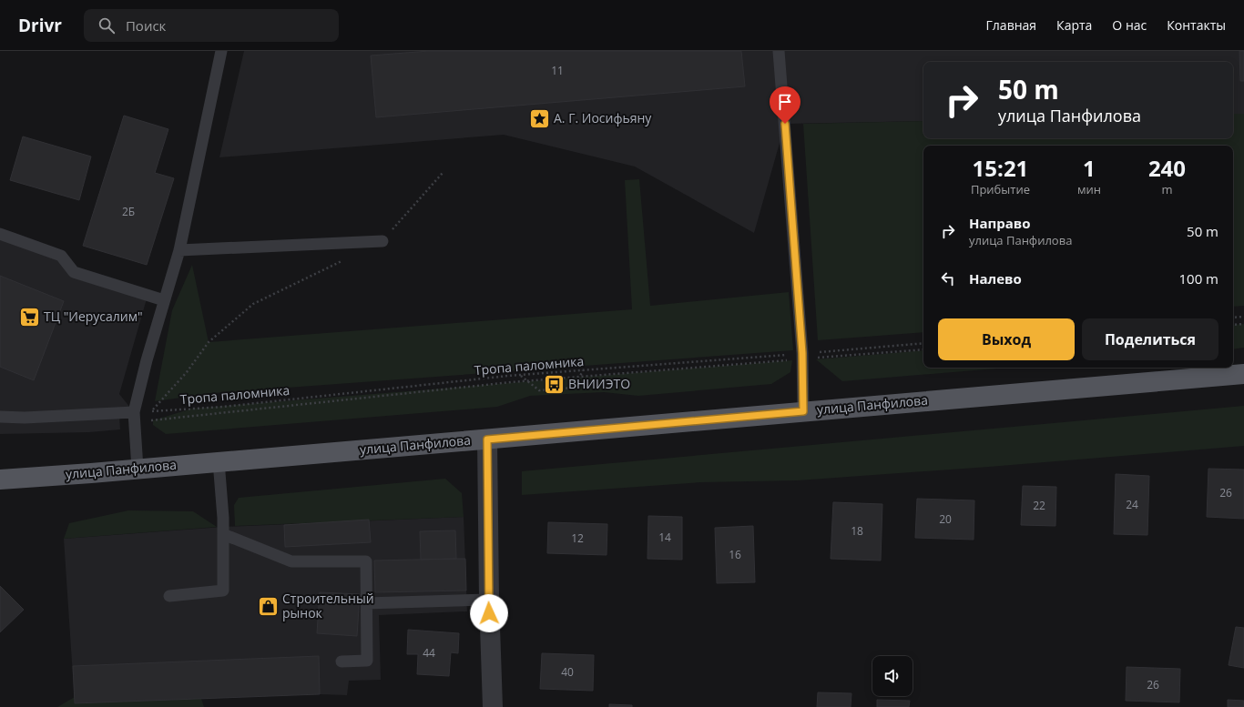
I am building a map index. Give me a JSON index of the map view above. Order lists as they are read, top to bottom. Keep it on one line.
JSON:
{"streets":{"main road":["улица Панфилова"],"path":["Тропа паломника"]},"places":{"place":["А. Г. Иосифьяну"],"supermarket":["ТЦ \"Иерусалим\""],"bus stop":["ВНИИЭТО"],"shop":["Строительный рынок"]},"house_numbers":["11","2Б","26","24","22","20","18","14","12","16","44","40","26"],"page":{"header":"Drivr","search":"Поиск","nav":["Главная","Карта","О нас","Контакты"],"turn":["50 m","улица Панфилова"],"eta":["15:21","Прибытие","1","мин","240","m"],"list":[{"name":"Направо","note":"улица Панфилова","value":"50 m"},{"name":"Налево","value":"100 m"}],"buttons":["Выход","Поделиться"]}}
